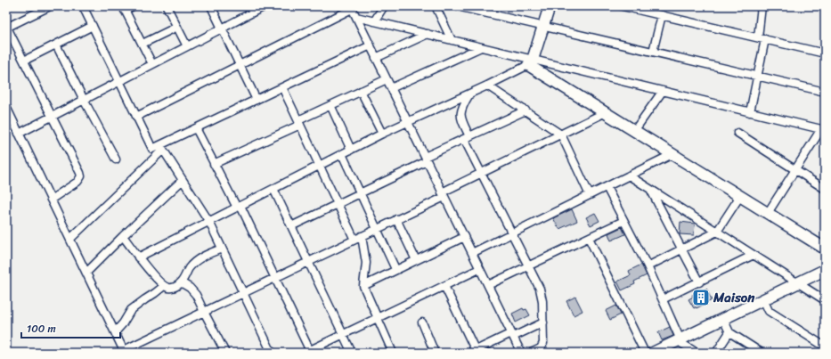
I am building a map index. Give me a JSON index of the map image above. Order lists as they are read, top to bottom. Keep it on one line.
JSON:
{"places":{"building":["Maison"]},"scale_bar":"100 m"}
